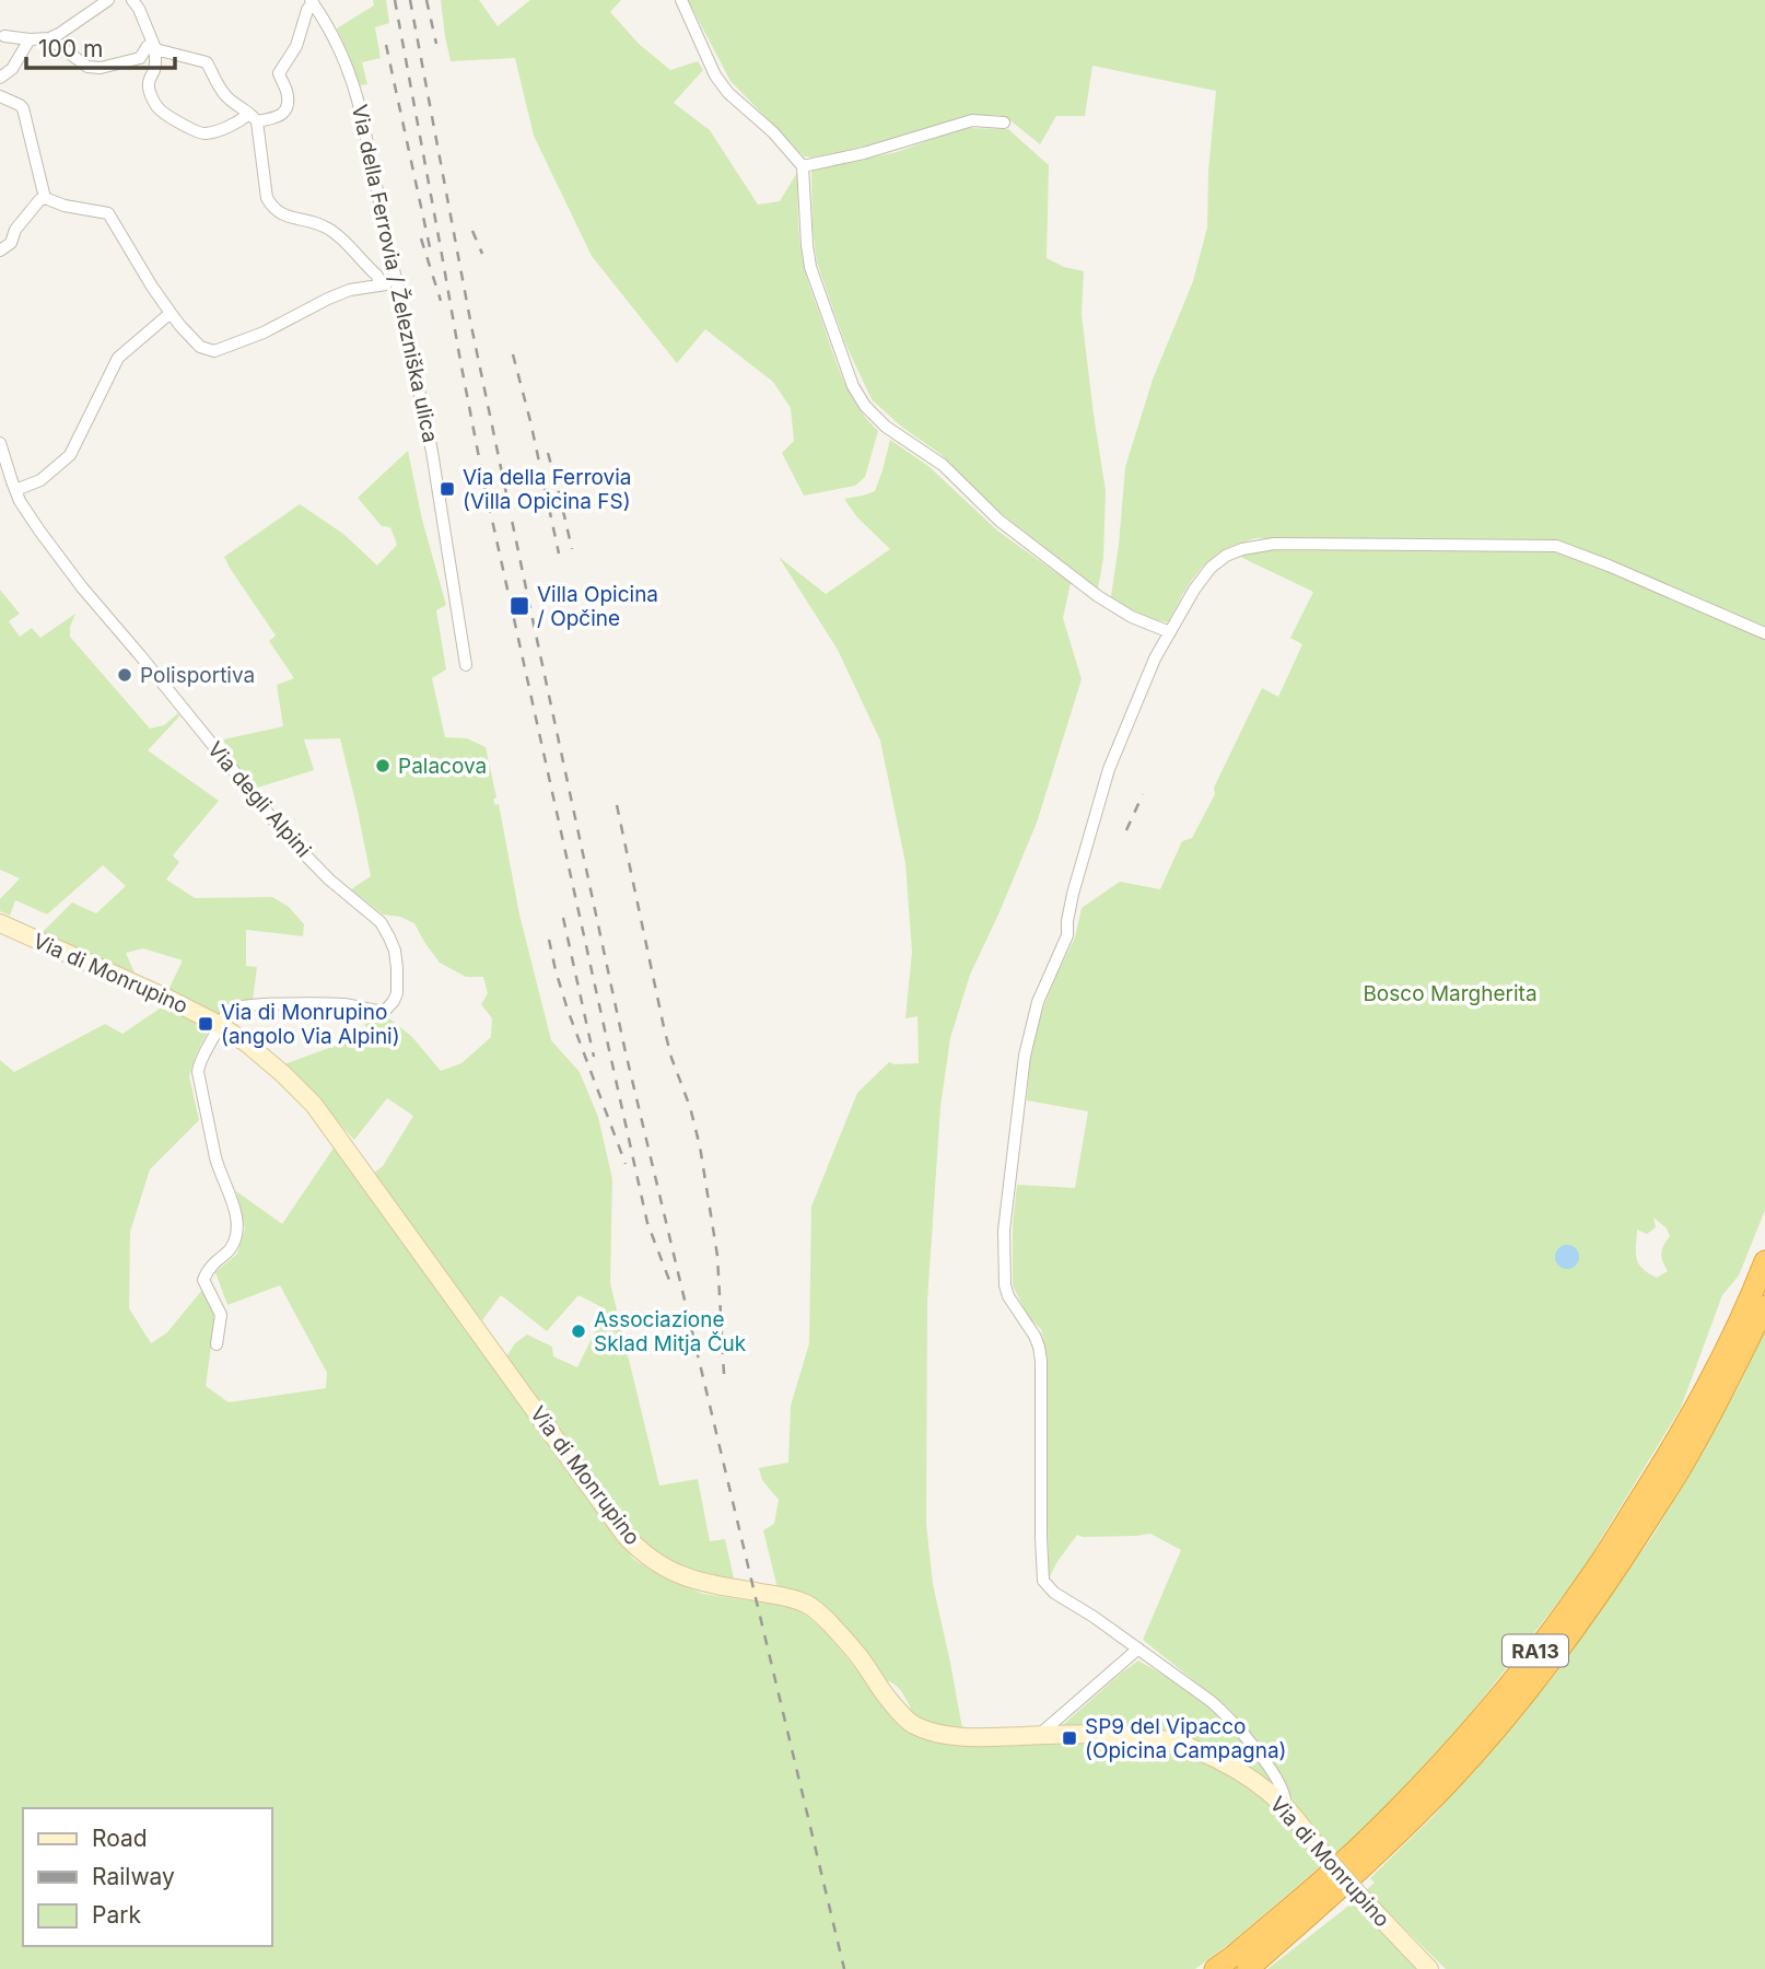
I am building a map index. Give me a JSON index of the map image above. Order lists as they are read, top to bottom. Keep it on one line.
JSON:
{"streets":{"highway":["RA13"],"main road":["Via di Monrupino"],"street":["Via della Ferrovia / Železniška ulica","Via degli Alpini"]},"crossings":[["Via degli Alpini","Via di Monrupino"]],"parks":["Bosco Margherita"],"places":{"transit":["Via della Ferrovia (Villa Opicina FS)","Villa Opicina / Opčine","Via di Monrupino (angolo Via Alpini)","SP9 del Vipacco (Opicina Campagna)"],"other":["Polisportiva","Palacova","Associazione Sklad Mitja Čuk"]},"legend":["Road","Railway","Park"],"scale_bar":"100 m"}
